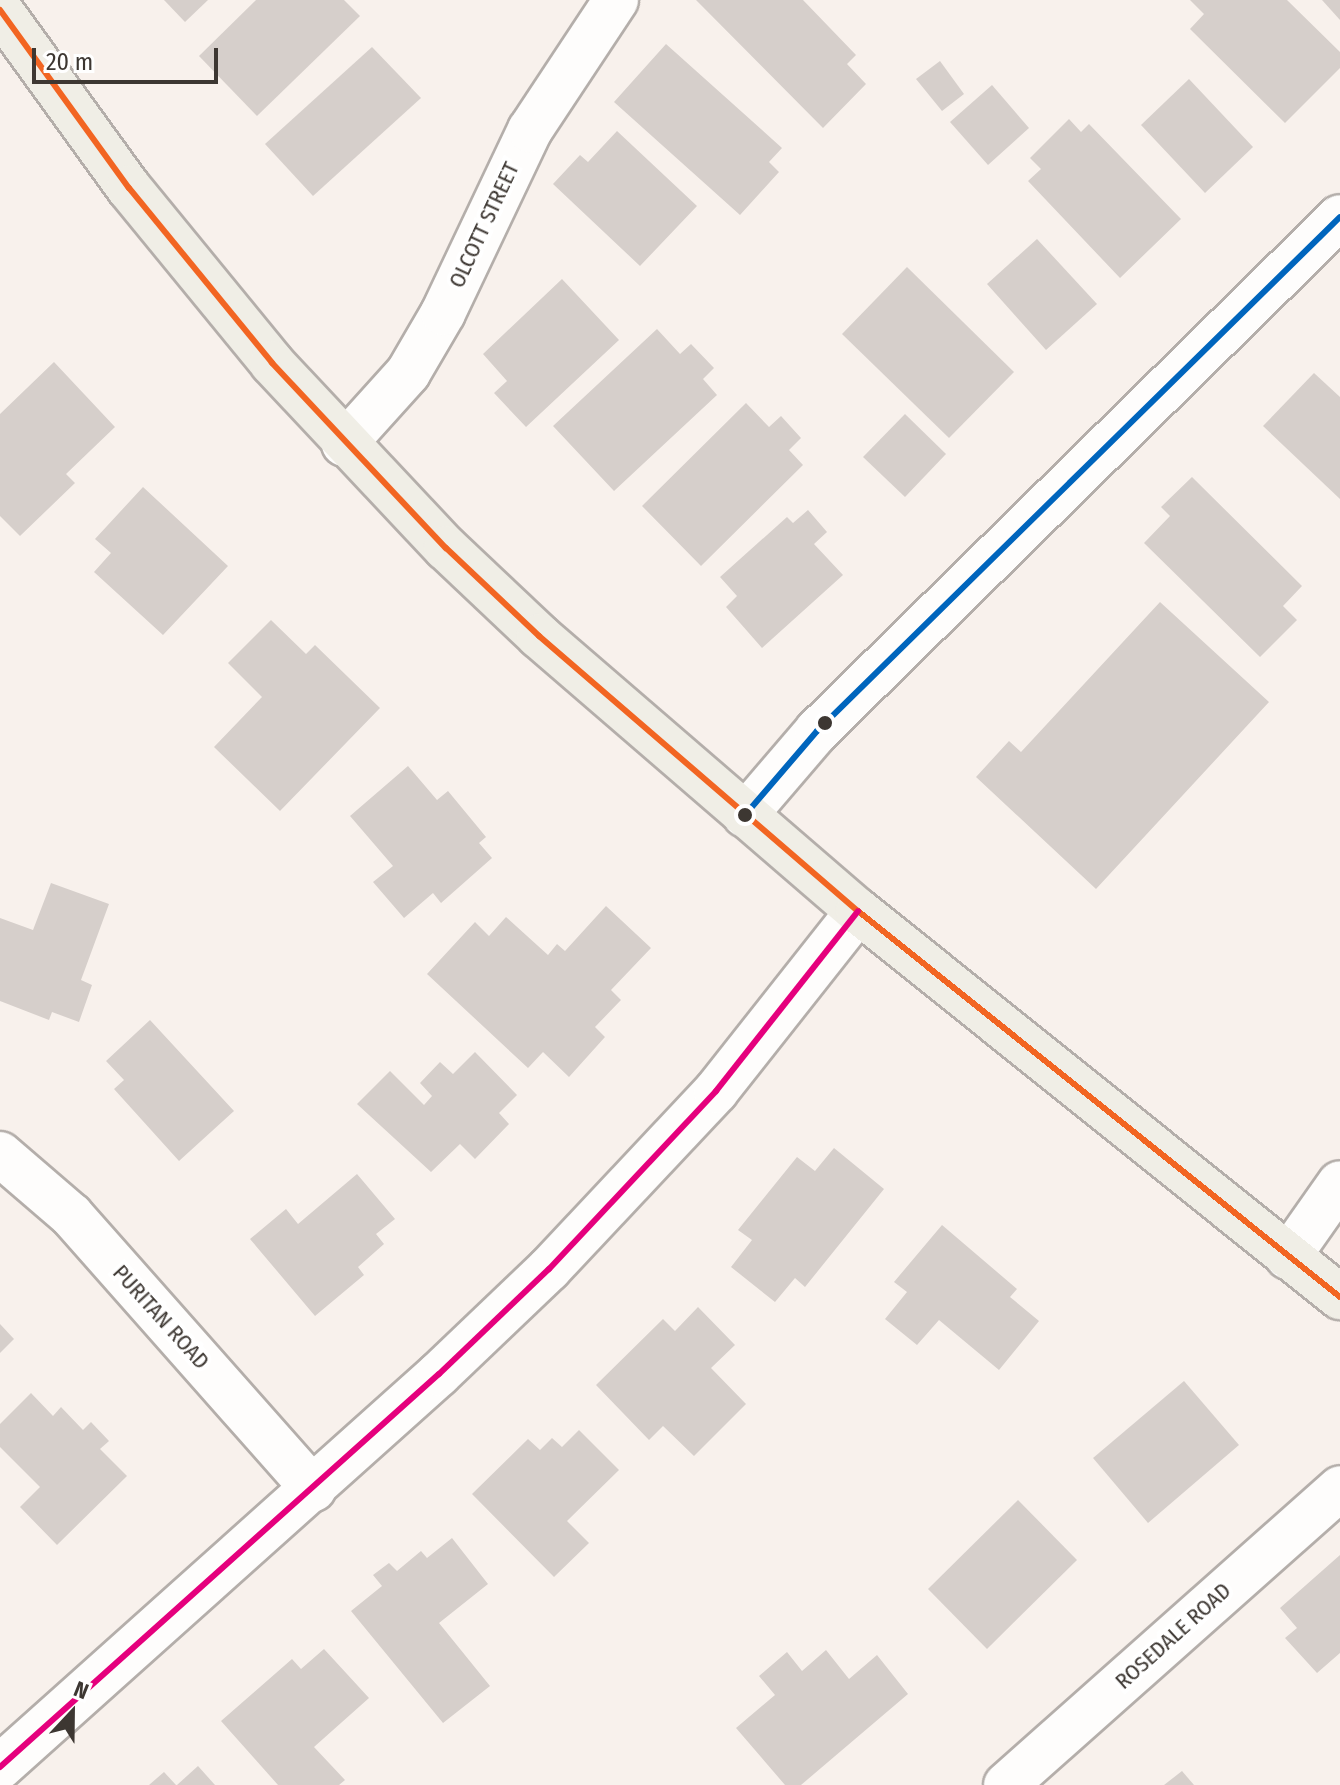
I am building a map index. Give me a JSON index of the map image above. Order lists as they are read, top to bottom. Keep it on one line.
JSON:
{"streets":{"street":["OLCOTT STREET","PURITAN ROAD","ROSEDALE ROAD"]},"scale_bar":"20 m","north":"top"}
